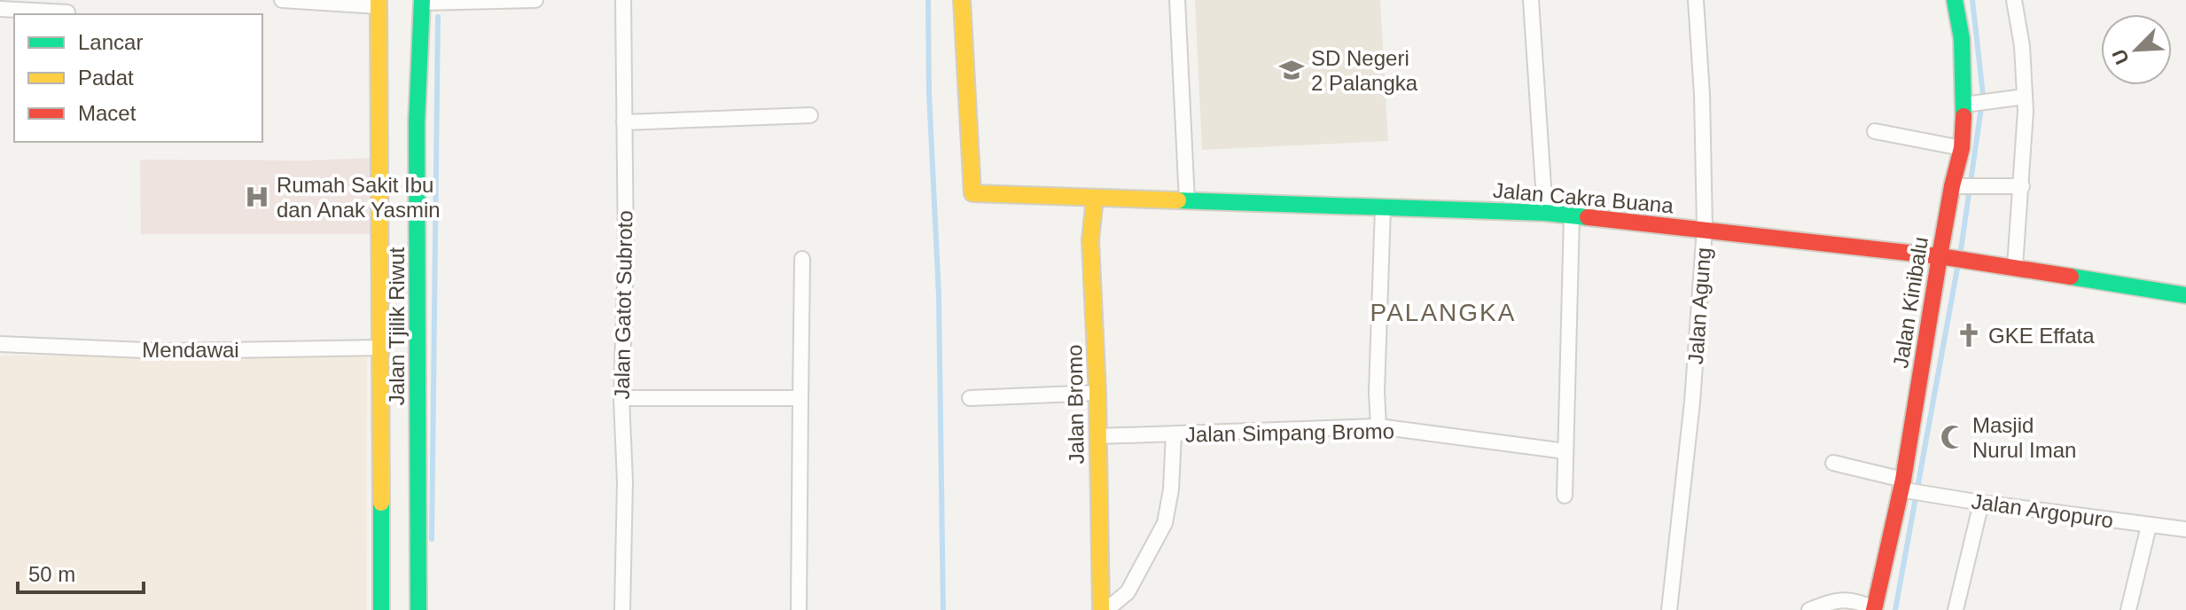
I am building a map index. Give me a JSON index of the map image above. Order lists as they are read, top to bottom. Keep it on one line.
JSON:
{"streets":{"main road":["Jalan Cakra Buana","Jalan Kinibalu","Jalan Tjilik Riwut","Jalan Bromo"],"street":["Jalan Gatot Subroto","Jalan Agung","Mendawai","Jalan Simpang Bromo","Jalan Argopuro"]},"crossings":[["Jalan Cakra Buana","Jalan Kinibalu"],["Jalan Cakra Buana","Jalan Agung"],["Jalan Cakra Buana","Jalan Bromo"],["Jalan Kinibalu","Jalan Argopuro"],["Jalan Tjilik Riwut","Mendawai"],["Jalan Bromo","Jalan Simpang Bromo"]],"districts":["PALANGKA"],"places":{"school or university":["SD Negeri 2 Palangka"],"hospital":["Rumah Sakit Ibu dan Anak Yasmin"],"church":["GKE Effata"],"mosque":["Masjid Nurul Iman"]},"legend":["Lancar","Padat","Macet"],"scale_bar":"50 m","north":"bottom left"}
